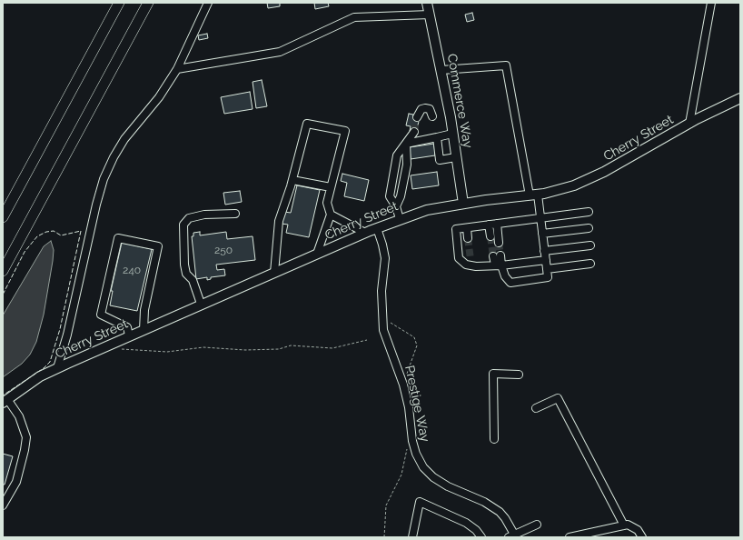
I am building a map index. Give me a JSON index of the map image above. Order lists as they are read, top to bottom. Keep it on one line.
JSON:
{"streets":{"main road":["Commerce Way","Cherry Street"],"street":["Prestige Way"]},"crossings":[["Commerce Way","Cherry Street"],["Cherry Street","Prestige Way"]],"house_numbers":["250","240"]}
